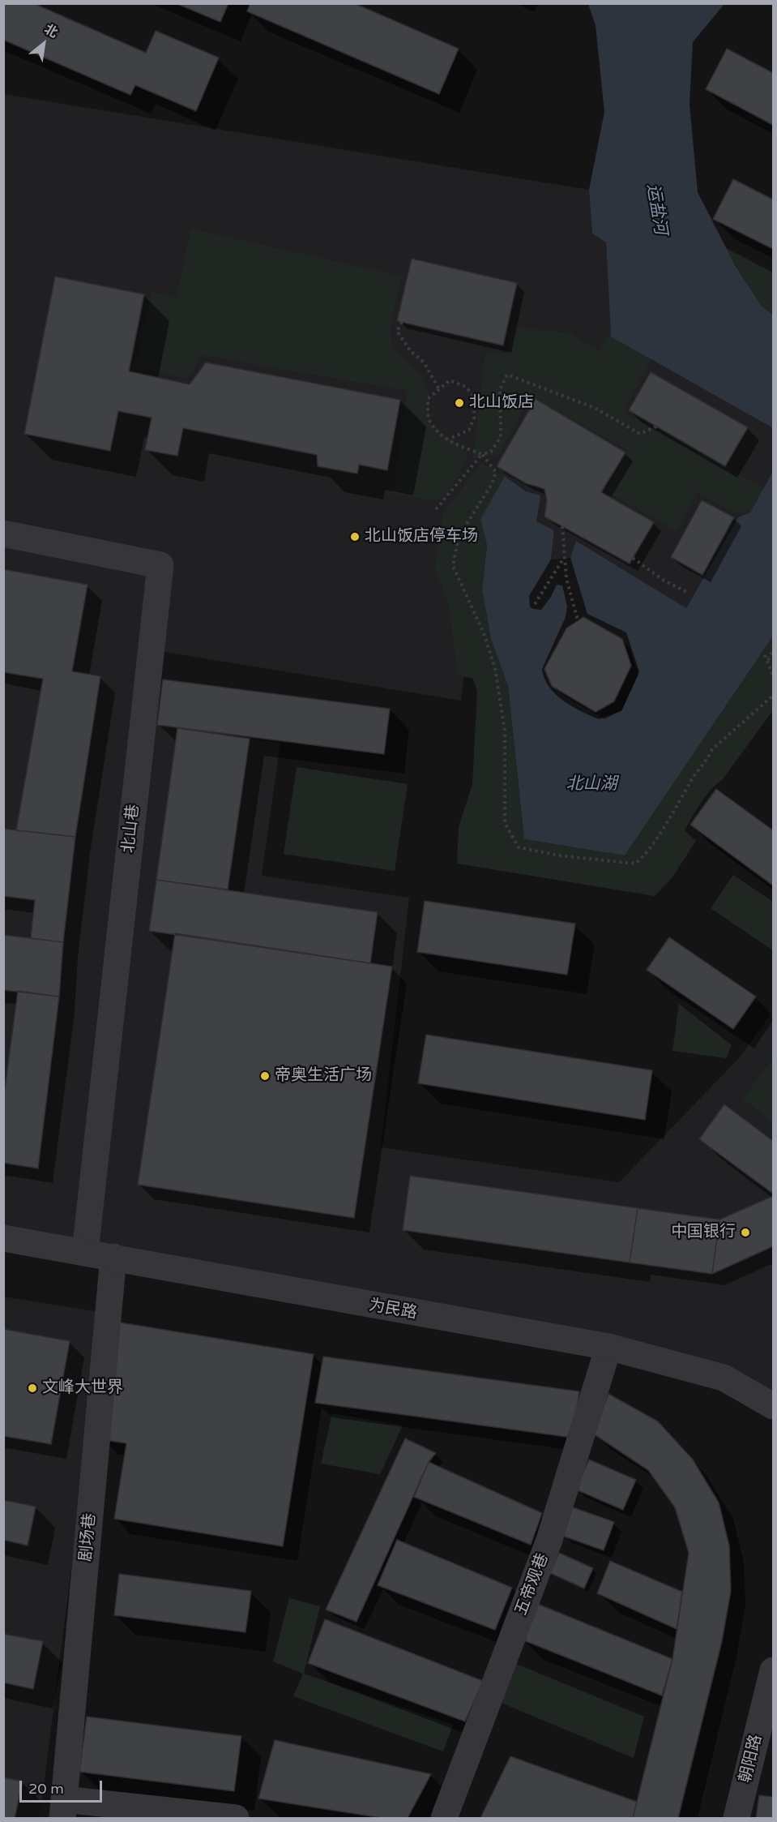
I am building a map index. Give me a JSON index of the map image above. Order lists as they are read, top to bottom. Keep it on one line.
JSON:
{"streets":{"street":["北山巷","为民路","剧场巷","五帝观巷","朝阳路"]},"crossings":[["北山巷","为民路"],["为民路","剧场巷"],["为民路","五帝观巷"]],"water":["运盐河","北山湖"],"places":["北山饭店","北山饭店停车场","帝奥生活广场","中国银行","文峰大世界"],"scale_bar":"20 m","north":"top right"}
